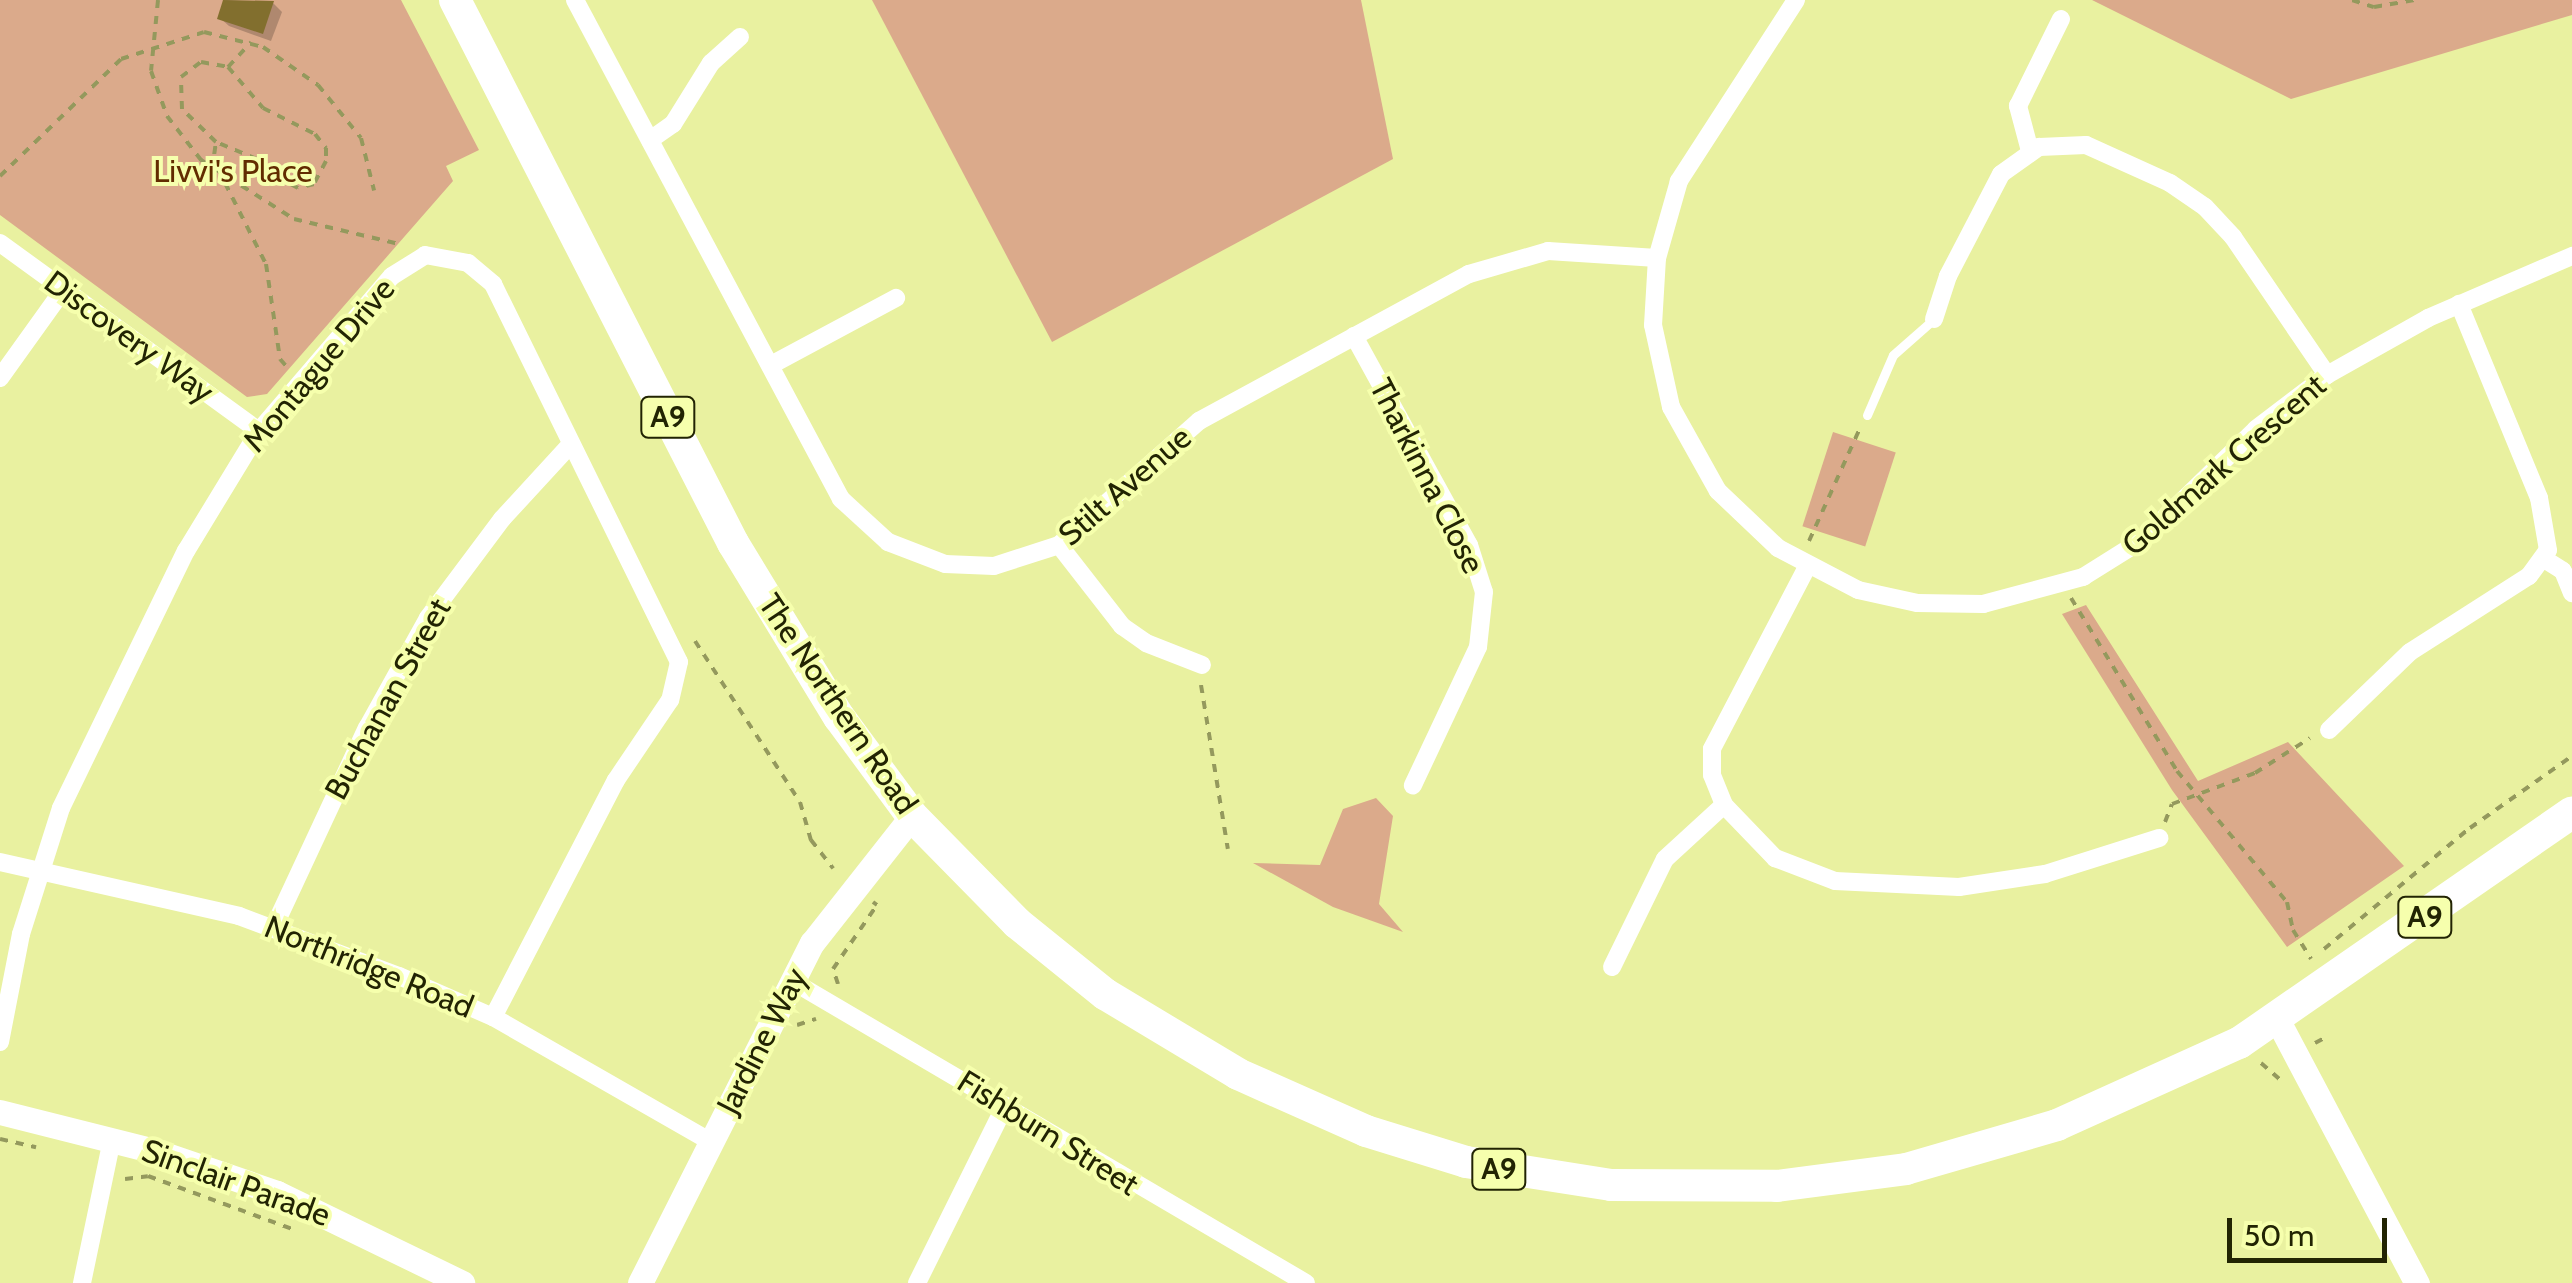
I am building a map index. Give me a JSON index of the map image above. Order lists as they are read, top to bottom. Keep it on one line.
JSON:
{"streets":{"highway":["A9","The Northern Road"],"street":["Discovery Way","Montague Drive","Goldmark Crescent","Tharkinna Close","Stilt Avenue","Buchanan Street","Northridge Road","Jardine Way","Fishburn Street","Sinclair Parade"]},"crossings":[["Discovery Way","Montague Drive"],["Montague Drive","Buchanan Street"],["Montague Drive","Northridge Road"],["Goldmark Crescent","Stilt Avenue"],["Tharkinna Close","Stilt Avenue"],["Buchanan Street","Northridge Road"],["The Northern Road","Jardine Way"],["Northridge Road","Jardine Way"],["Jardine Way","Fishburn Street"]],"parks":["Livvi's Place"],"scale_bar":"50 m"}
